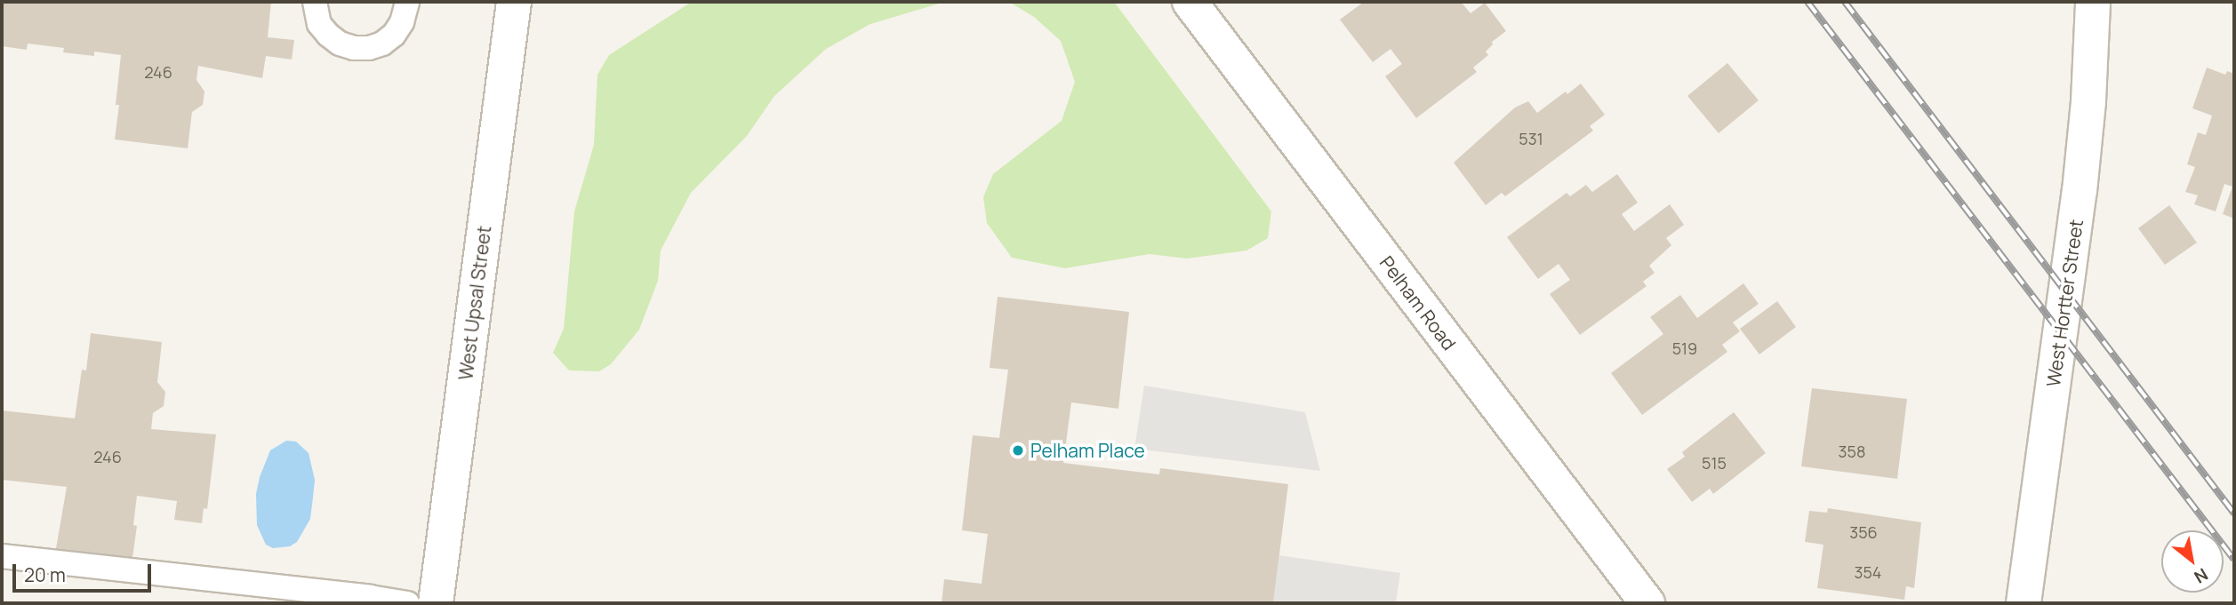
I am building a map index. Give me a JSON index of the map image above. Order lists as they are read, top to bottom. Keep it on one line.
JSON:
{"streets":{"street":["West Upsal Street","Pelham Road","West Hortter Street"]},"places":["Pelham Place"],"house_numbers":["246","531","519","358","246","515","356","354"],"scale_bar":"20 m","north":"bottom right"}
